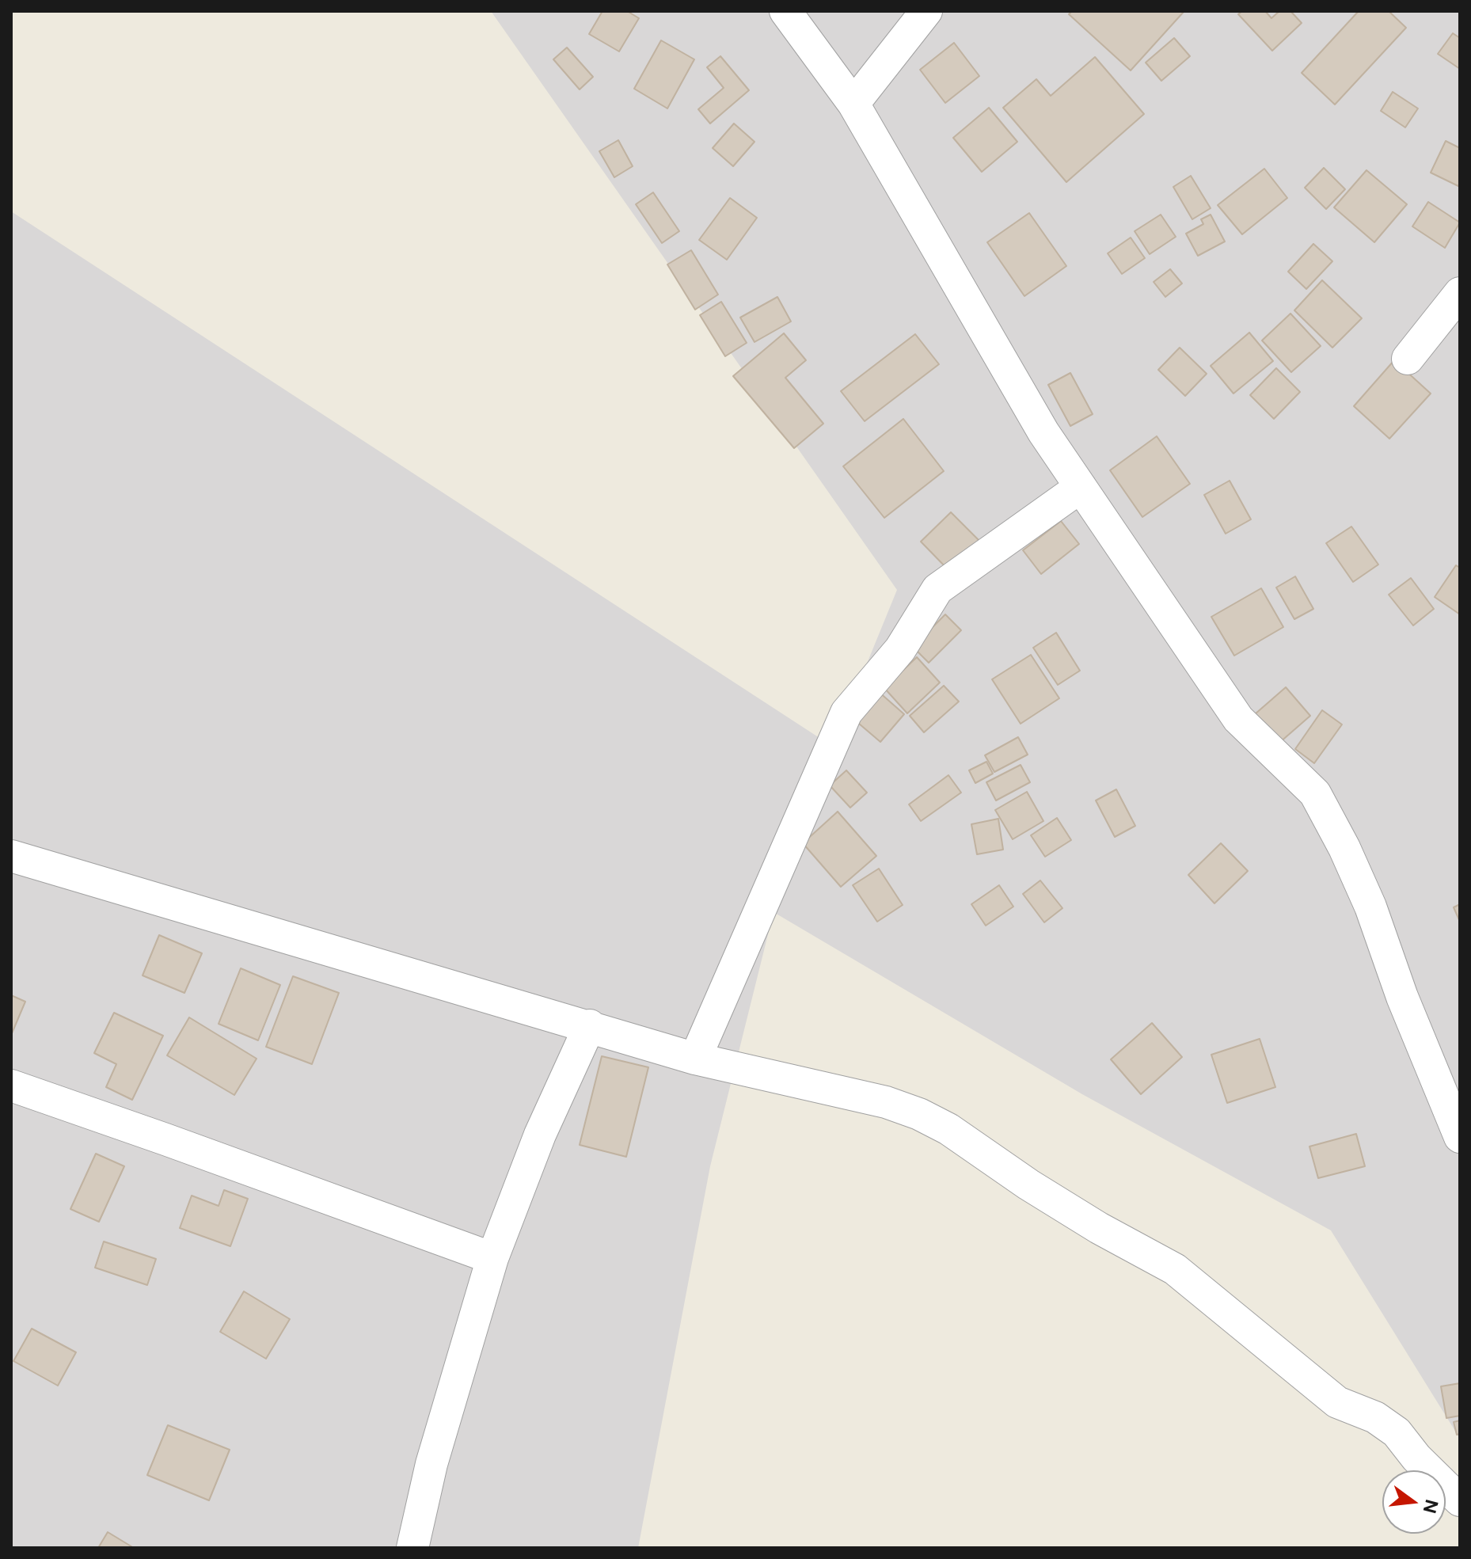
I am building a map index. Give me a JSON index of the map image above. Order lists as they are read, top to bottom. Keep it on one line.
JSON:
{"north":"right"}
